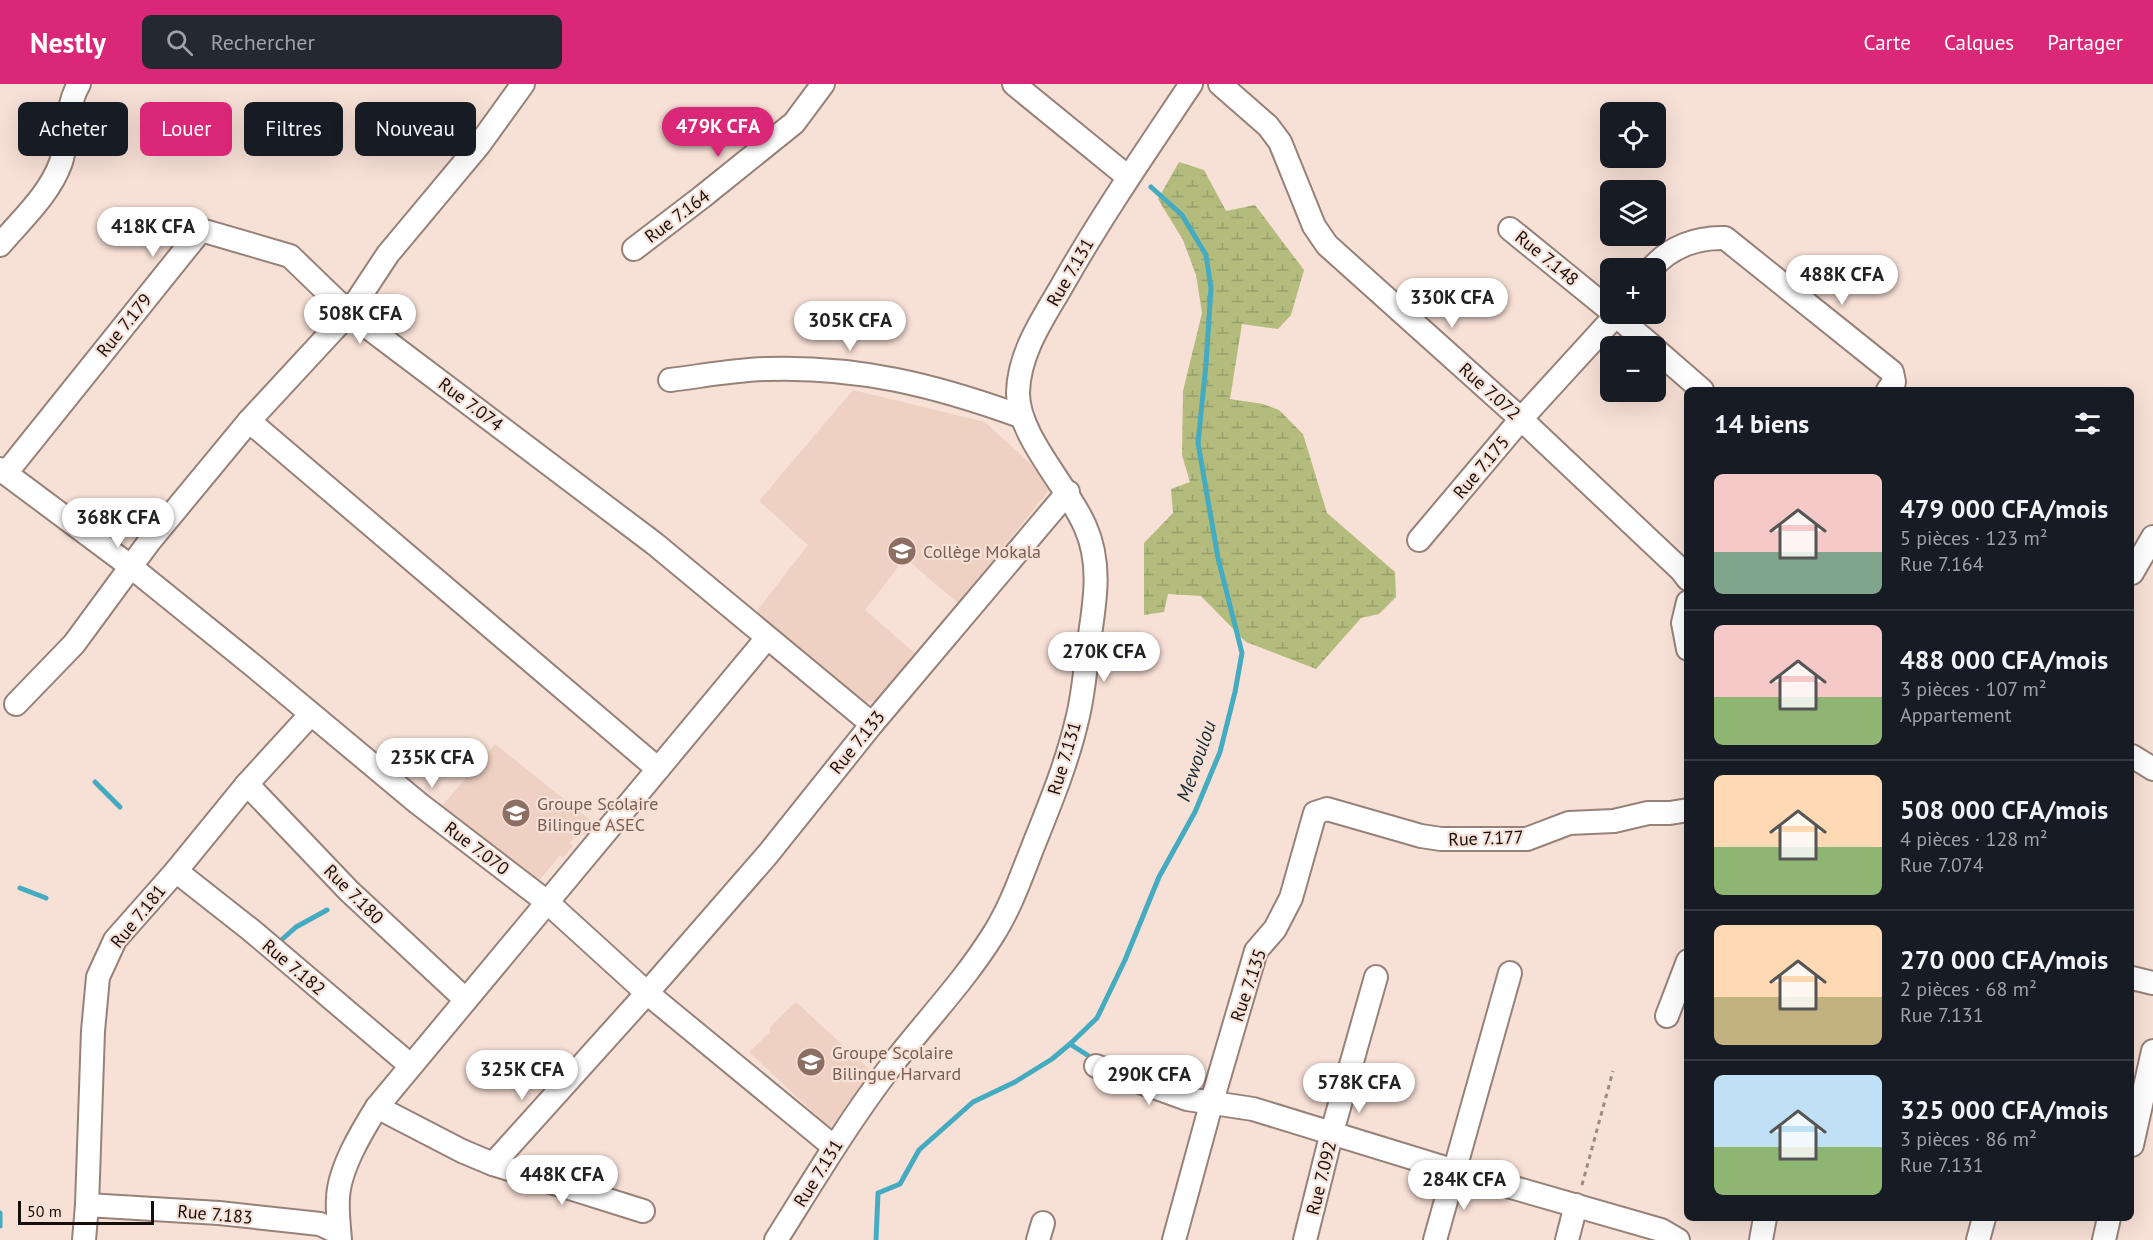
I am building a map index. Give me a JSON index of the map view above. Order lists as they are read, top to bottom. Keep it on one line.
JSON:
{"streets":{"street":["Rue 7.164","Rue 7.148","Rue 7.131","Rue 7.179","Rue 7.072","Rue 7.074","Rue 7.175","Rue 7.133","Rue 7.177","Rue 7.070","Rue 7.180","Rue 7.181","Rue 7.182","Rue 7.135","Rue 7.092","Rue 7.183"]},"crossings":[["Rue 7.131","Rue 7.133"],["Rue 7.131","Rue 7.070"],["Rue 7.179","Rue 7.074"],["Rue 7.179","Rue 7.070"],["Rue 7.072","Rue 7.175"],["Rue 7.074","Rue 7.133"],["Rue 7.133","Rue 7.070"],["Rue 7.177","Rue 7.135"],["Rue 7.070","Rue 7.181"],["Rue 7.180","Rue 7.181"],["Rue 7.181","Rue 7.182"],["Rue 7.181","Rue 7.183"]],"water":["Mewoulou"],"places":{"school or university":["Collège Mokala","Groupe Scolaire Bilingue ASEC","Groupe Scolaire Bilingue Harvard"]},"scale_bar":"50 m","page":{"header":"Nestly","search":"Rechercher","nav":["Carte","Calques","Partager"],"map_buttons":["+","−"],"chip":["Acheter","Louer","Filtres","Nouveau"],"price":["479K CFA","418K CFA","488K CFA","330K CFA","508K CFA","305K CFA","368K CFA","270K CFA","235K CFA","325K CFA","290K CFA","578K CFA","448K CFA","284K CFA"],"heading":"14 biens","list":[{"name":"479 000 CFA/mois","note":"5 pièces · 123 m² · Rue 7.164"},{"name":"488 000 CFA/mois","note":"3 pièces · 107 m² · Appartement"},{"name":"508 000 CFA/mois","note":"4 pièces · 128 m² · Rue 7.074"},{"name":"270 000 CFA/mois","note":"2 pièces · 68 m² · Rue 7.131"},{"name":"325 000 CFA/mois","note":"3 pièces · 86 m² · Rue 7.131"}],"scale":"50 m"}}
